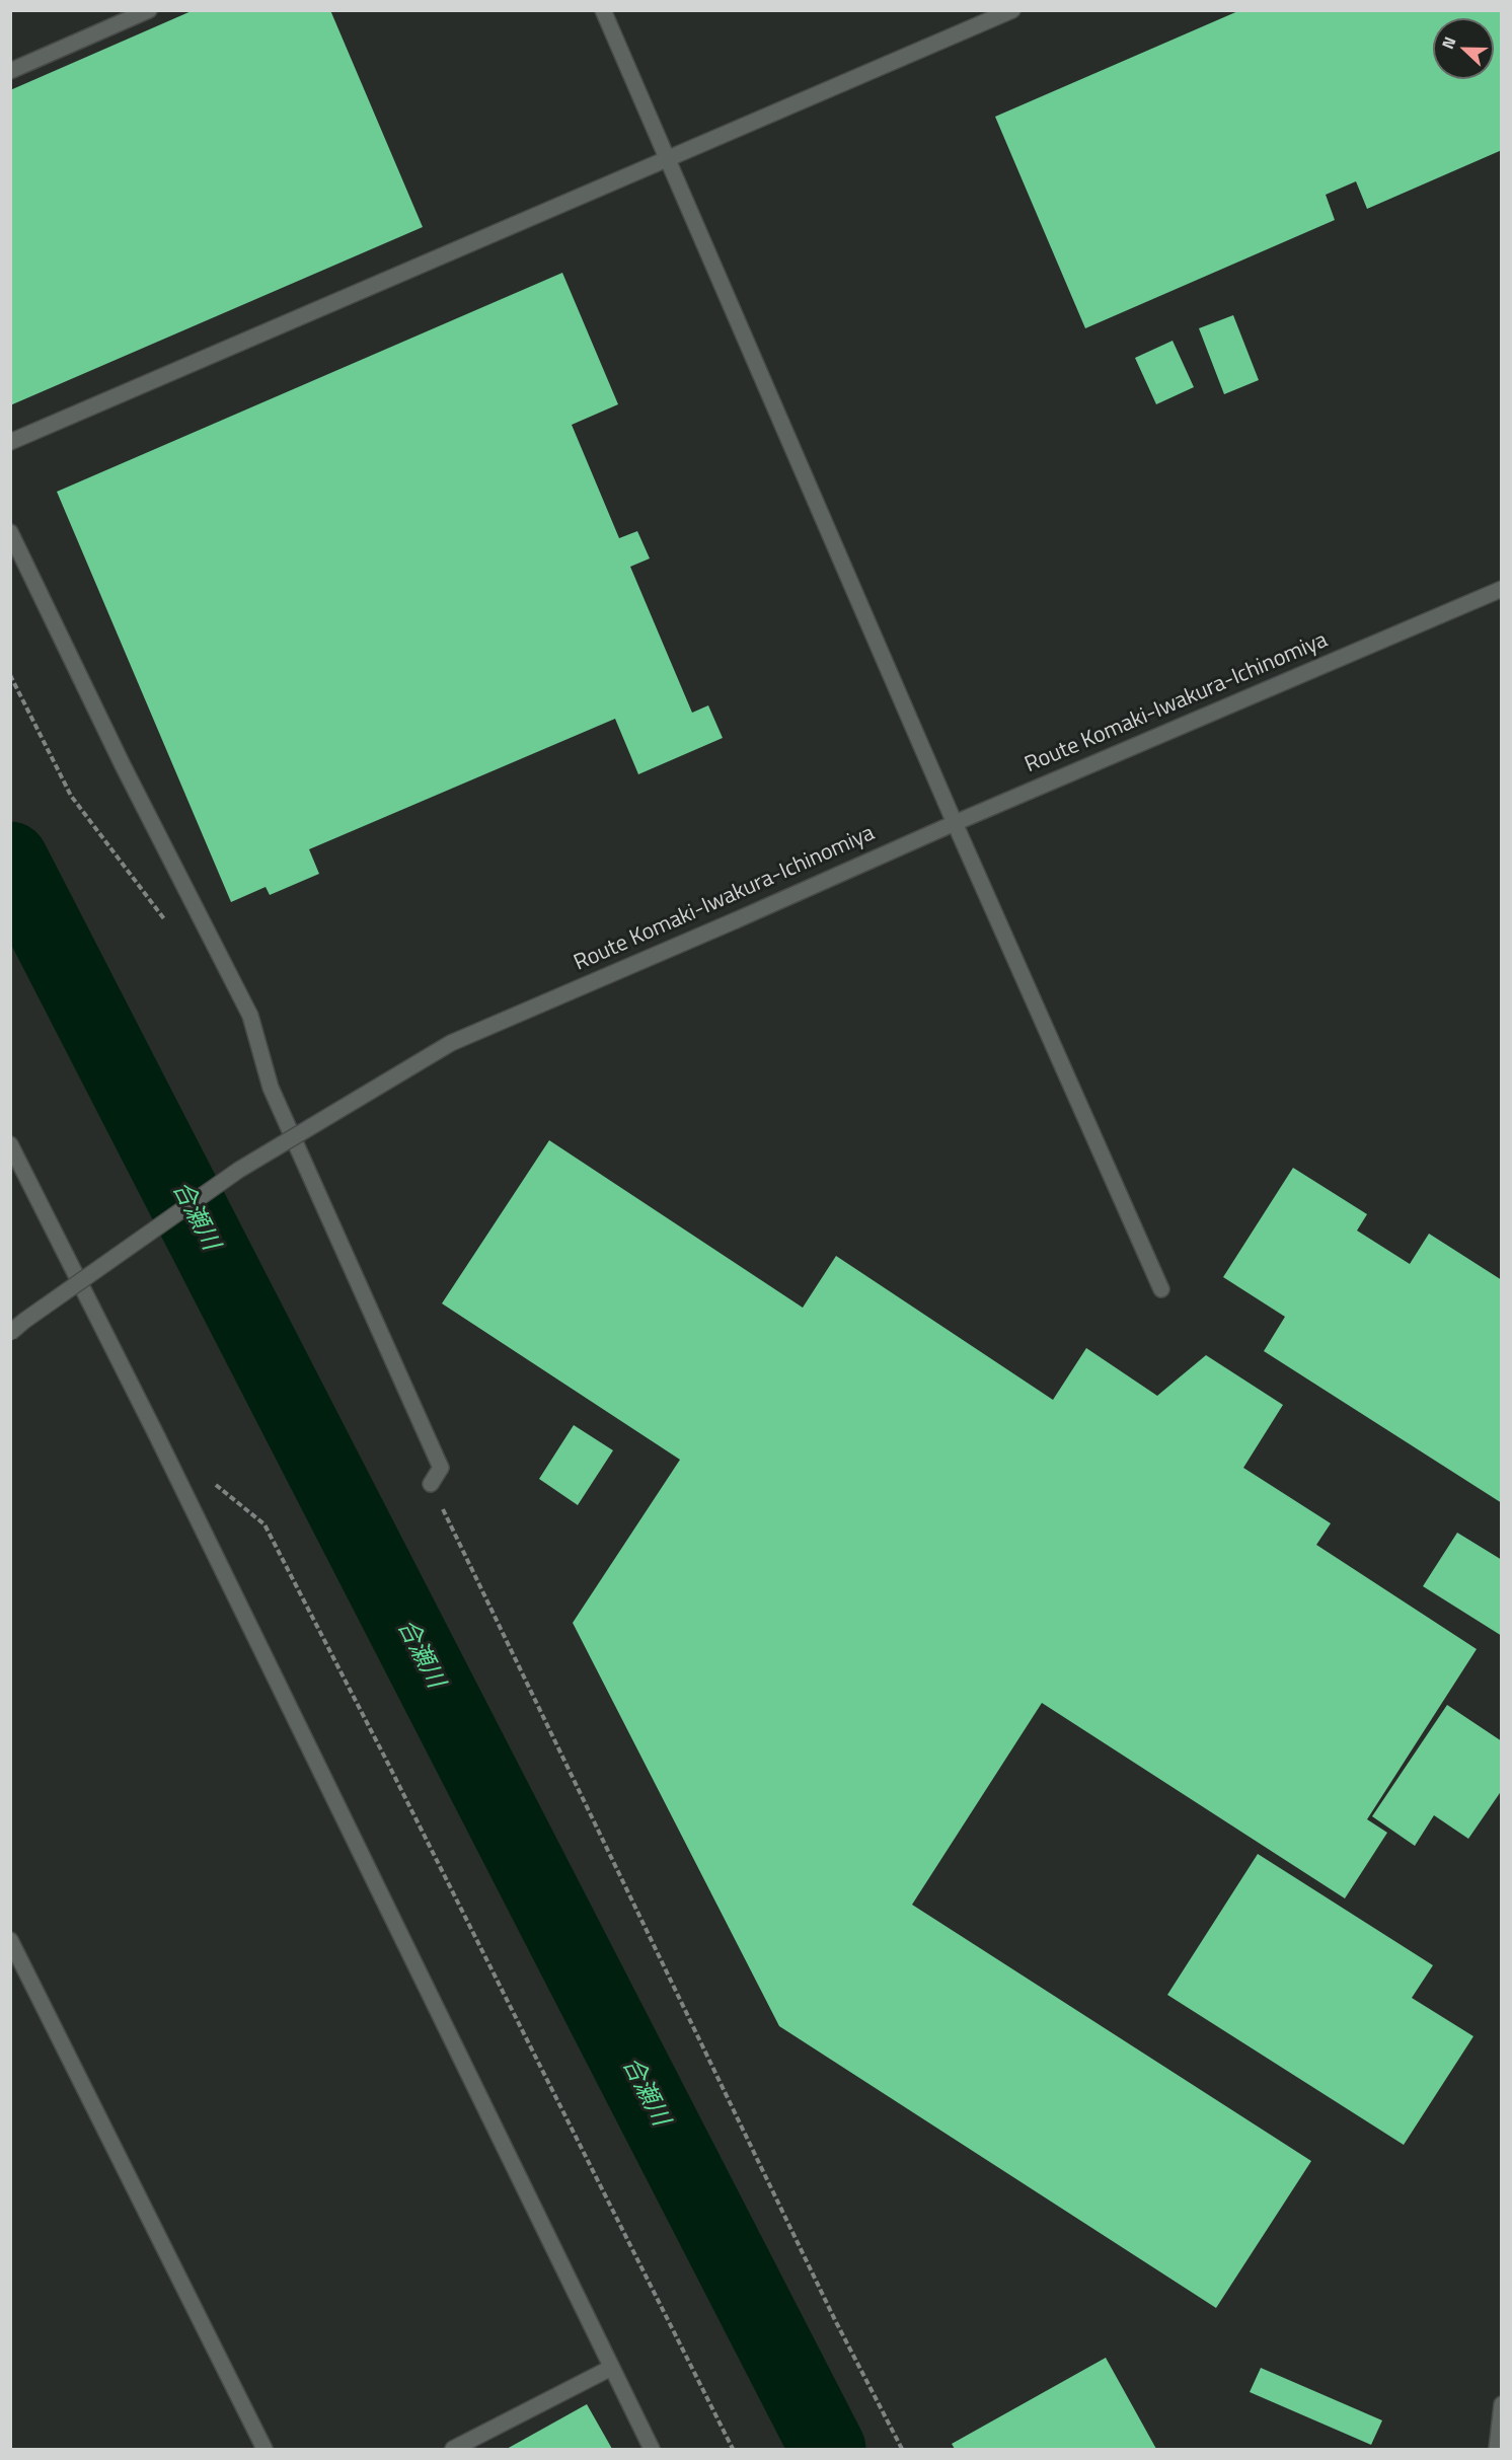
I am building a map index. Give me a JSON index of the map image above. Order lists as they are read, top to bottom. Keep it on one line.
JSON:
{"streets":{"street":["Route Komaki-Iwakura-Ichinomiya"]},"water":["合瀬川"],"north":"left"}
